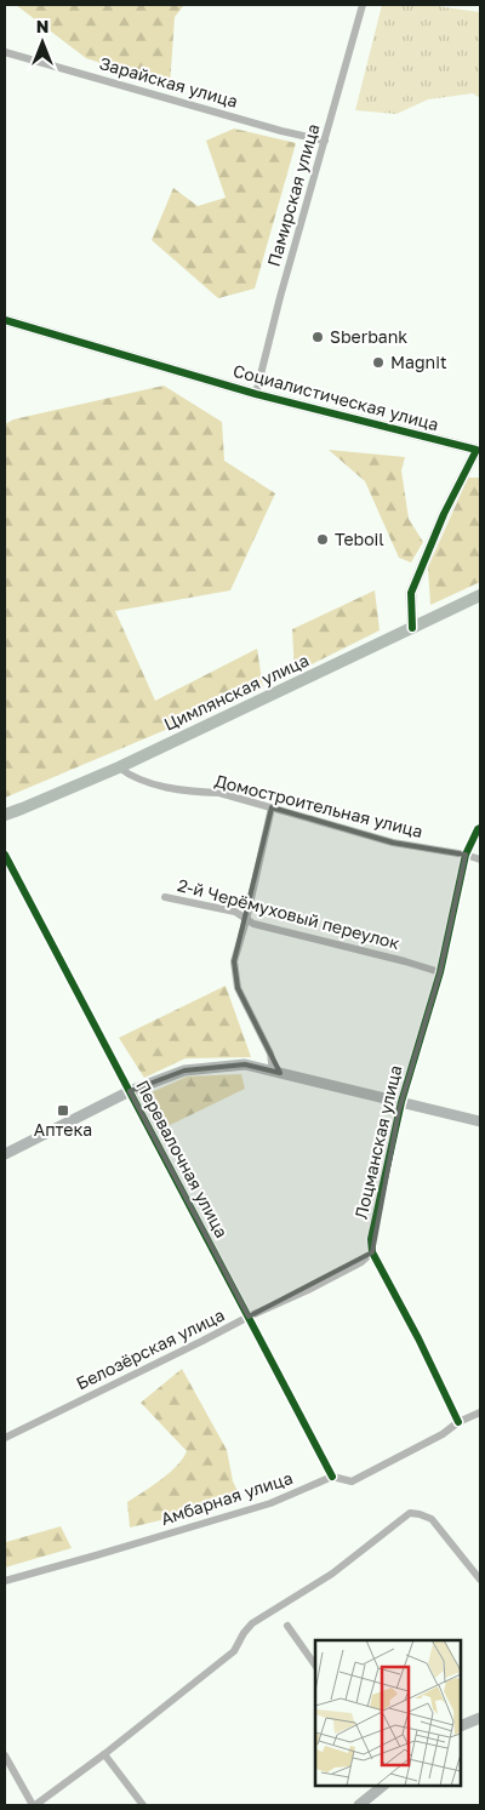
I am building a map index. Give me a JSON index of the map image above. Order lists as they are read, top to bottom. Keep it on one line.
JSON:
{"streets":{"main road":["Цимлянская улица"],"street":["Зарайская улица","Памирская улица","Социалистическая улица","Домостроительная улица","2-й Черёмуховый переулок","Лоцманская улица","Перевалочная улица","Белозёрская улица","Амбарная улица"]},"crossings":[["Зарайская улица","Памирская улица"],["Памирская улица","Социалистическая улица"],["Социалистическая улица","Цимлянская улица"],["Цимлянская улица","Домостроительная улица"],["Домостроительная улица","Лоцманская улица"],["2-й Черёмуховый переулок","Лоцманская улица"],["Лоцманская улица","Белозёрская улица"],["Перевалочная улица","Белозёрская улица"],["Перевалочная улица","Амбарная улица"]],"places":{"other":["Sberbank","Magnit","Teboil"],"transit":["Аптека"]},"north":"top"}
